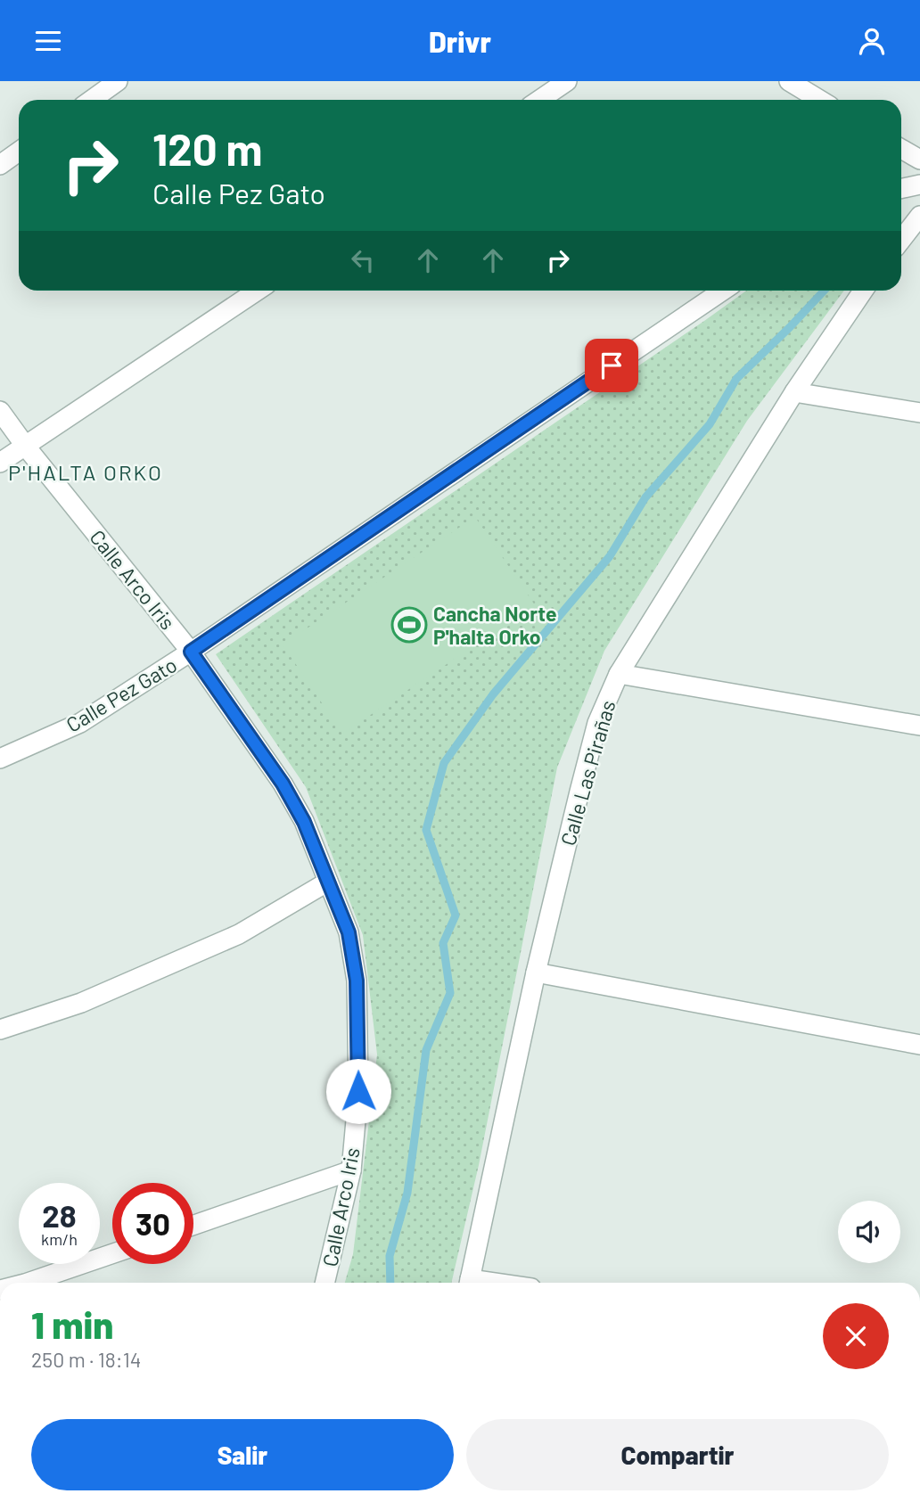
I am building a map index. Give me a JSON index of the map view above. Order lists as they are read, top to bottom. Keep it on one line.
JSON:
{"streets":{"street":["Calle Arco Iris","Calle Pez Gato","Calle Las Pirañas"]},"crossings":[["Calle Arco Iris","Calle Pez Gato"]],"districts":["P'HALTA ORKO"],"places":{"sports":["Cancha Norte P'halta Orko"]},"page":{"header":"Drivr","turn":["120 m","Calle Pez Gato"],"speed":"28 km/h","limit":"30","heading":["1 min","250 m · 18:14"],"buttons":["Salir","Compartir"]}}
